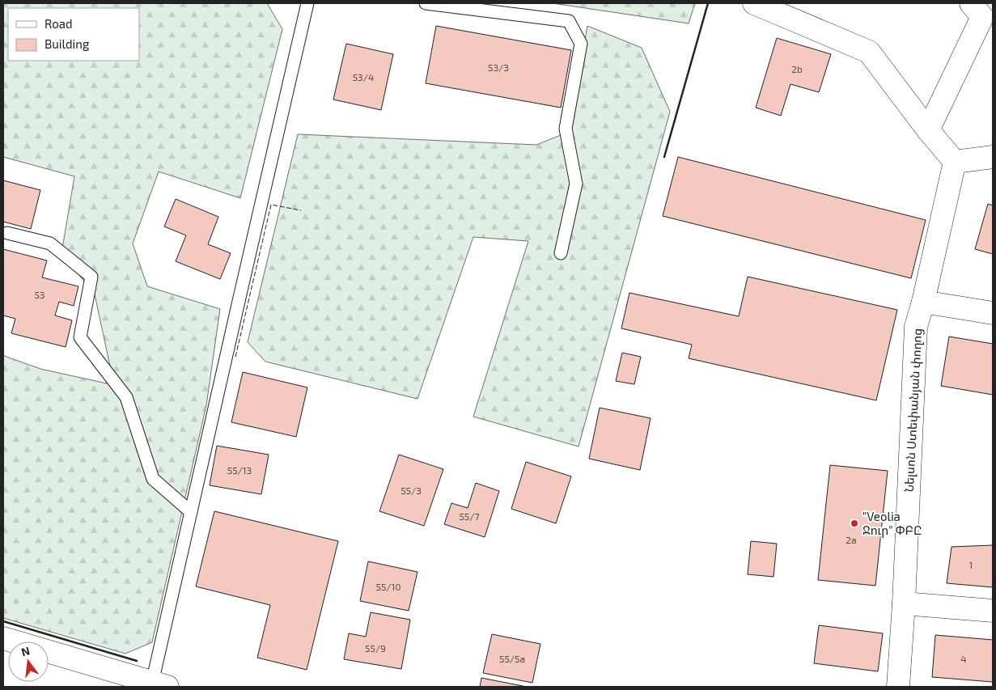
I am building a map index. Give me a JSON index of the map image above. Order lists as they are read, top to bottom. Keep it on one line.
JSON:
{"streets":{"street":["Նելսոն Ստեփանյան փողոց"]},"places":["\"Veolia Ջուր\" ՓԲԸ"],"house_numbers":["53/3","2b","53/4","53","55/13","55/3","55/7","2a","1","55/10","55/9","55/5a","4"],"legend":["Road","Building"],"north":"top"}
